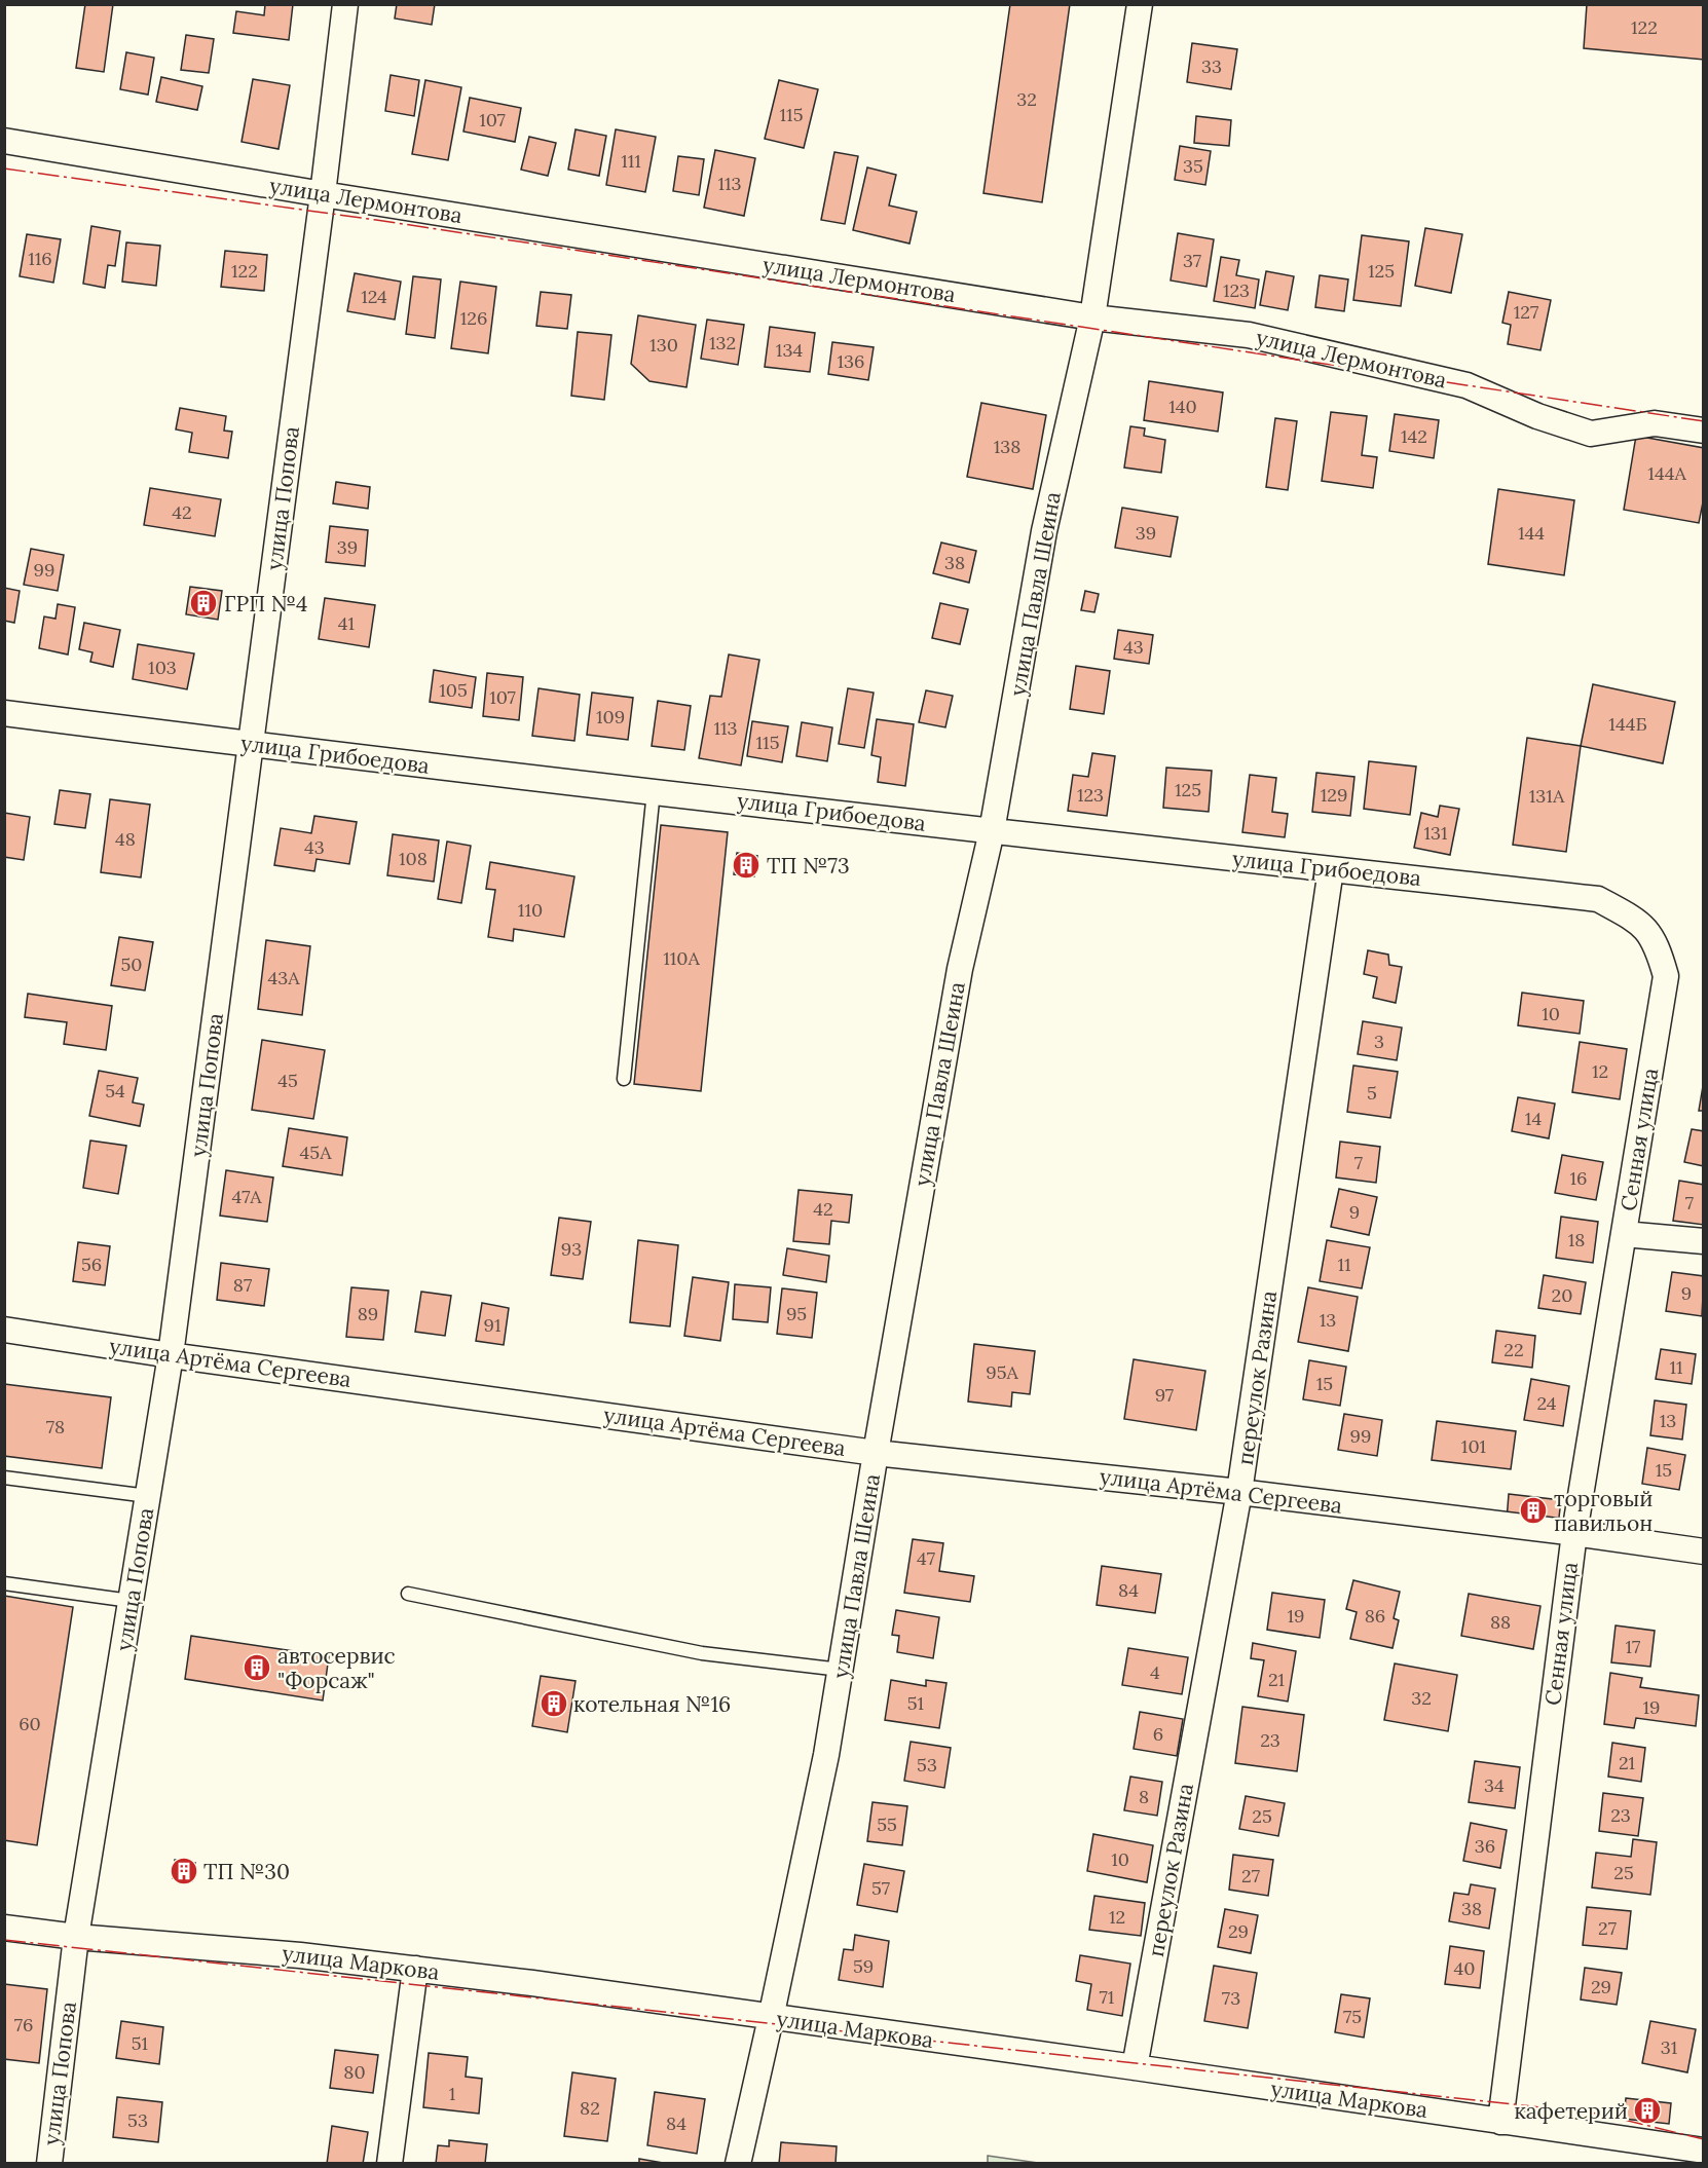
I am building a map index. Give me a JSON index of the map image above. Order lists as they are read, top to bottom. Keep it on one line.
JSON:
{"streets":{"street":["улица Лермонтова","улица Попова","улица Павла Шеина","улица Грибоедова","Сенная улица","улица Артёма Сергеева","переулок Разина","улица Маркова"]},"crossings":[["улица Лермонтова","улица Попова"],["улица Лермонтова","улица Павла Шеина"],["улица Попова","улица Грибоедова"],["улица Попова","улица Артёма Сергеева"],["улица Попова","улица Маркова"],["улица Павла Шеина","улица Грибоедова"],["улица Павла Шеина","улица Артёма Сергеева"],["улица Павла Шеина","улица Маркова"],["улица Грибоедова","Сенная улица"],["улица Грибоедова","переулок Разина"],["Сенная улица","улица Артёма Сергеева"],["Сенная улица","улица Маркова"],["улица Артёма Сергеева","переулок Разина"],["переулок Разина","улица Маркова"]],"places":{"building":["ГРП №4","ТП №73","торговый павильон","автосервис \"Форсаж\"","котельная №16","ТП №30","кафетерий"]},"house_numbers":["122","33","32","115","107","111","35","113","116","37","122","125","123","124","127","126","132","130","134","136","140","142","138","144А","42","39","144","39","38","99","41","43","103","105","107","109","144Б","113","115","125","123","129","131А","131","48","43","108","110","110А","50","43А","10","3","12","45","54","5","14","45А","7","16","47А","7","42","9","18","93","56","11","87","9","20","89","95","13","91","22","11","95А","15","97","24","13","78","99","101","15","47","84","19","86","88","17","4","21","32","51","19","60","6","23","21","53","34","8","23","25","55","36","10","25","27","57","38","12","27","29","59","40","29","71","73","75","76","51","31","80","1","82","53","84"]}
